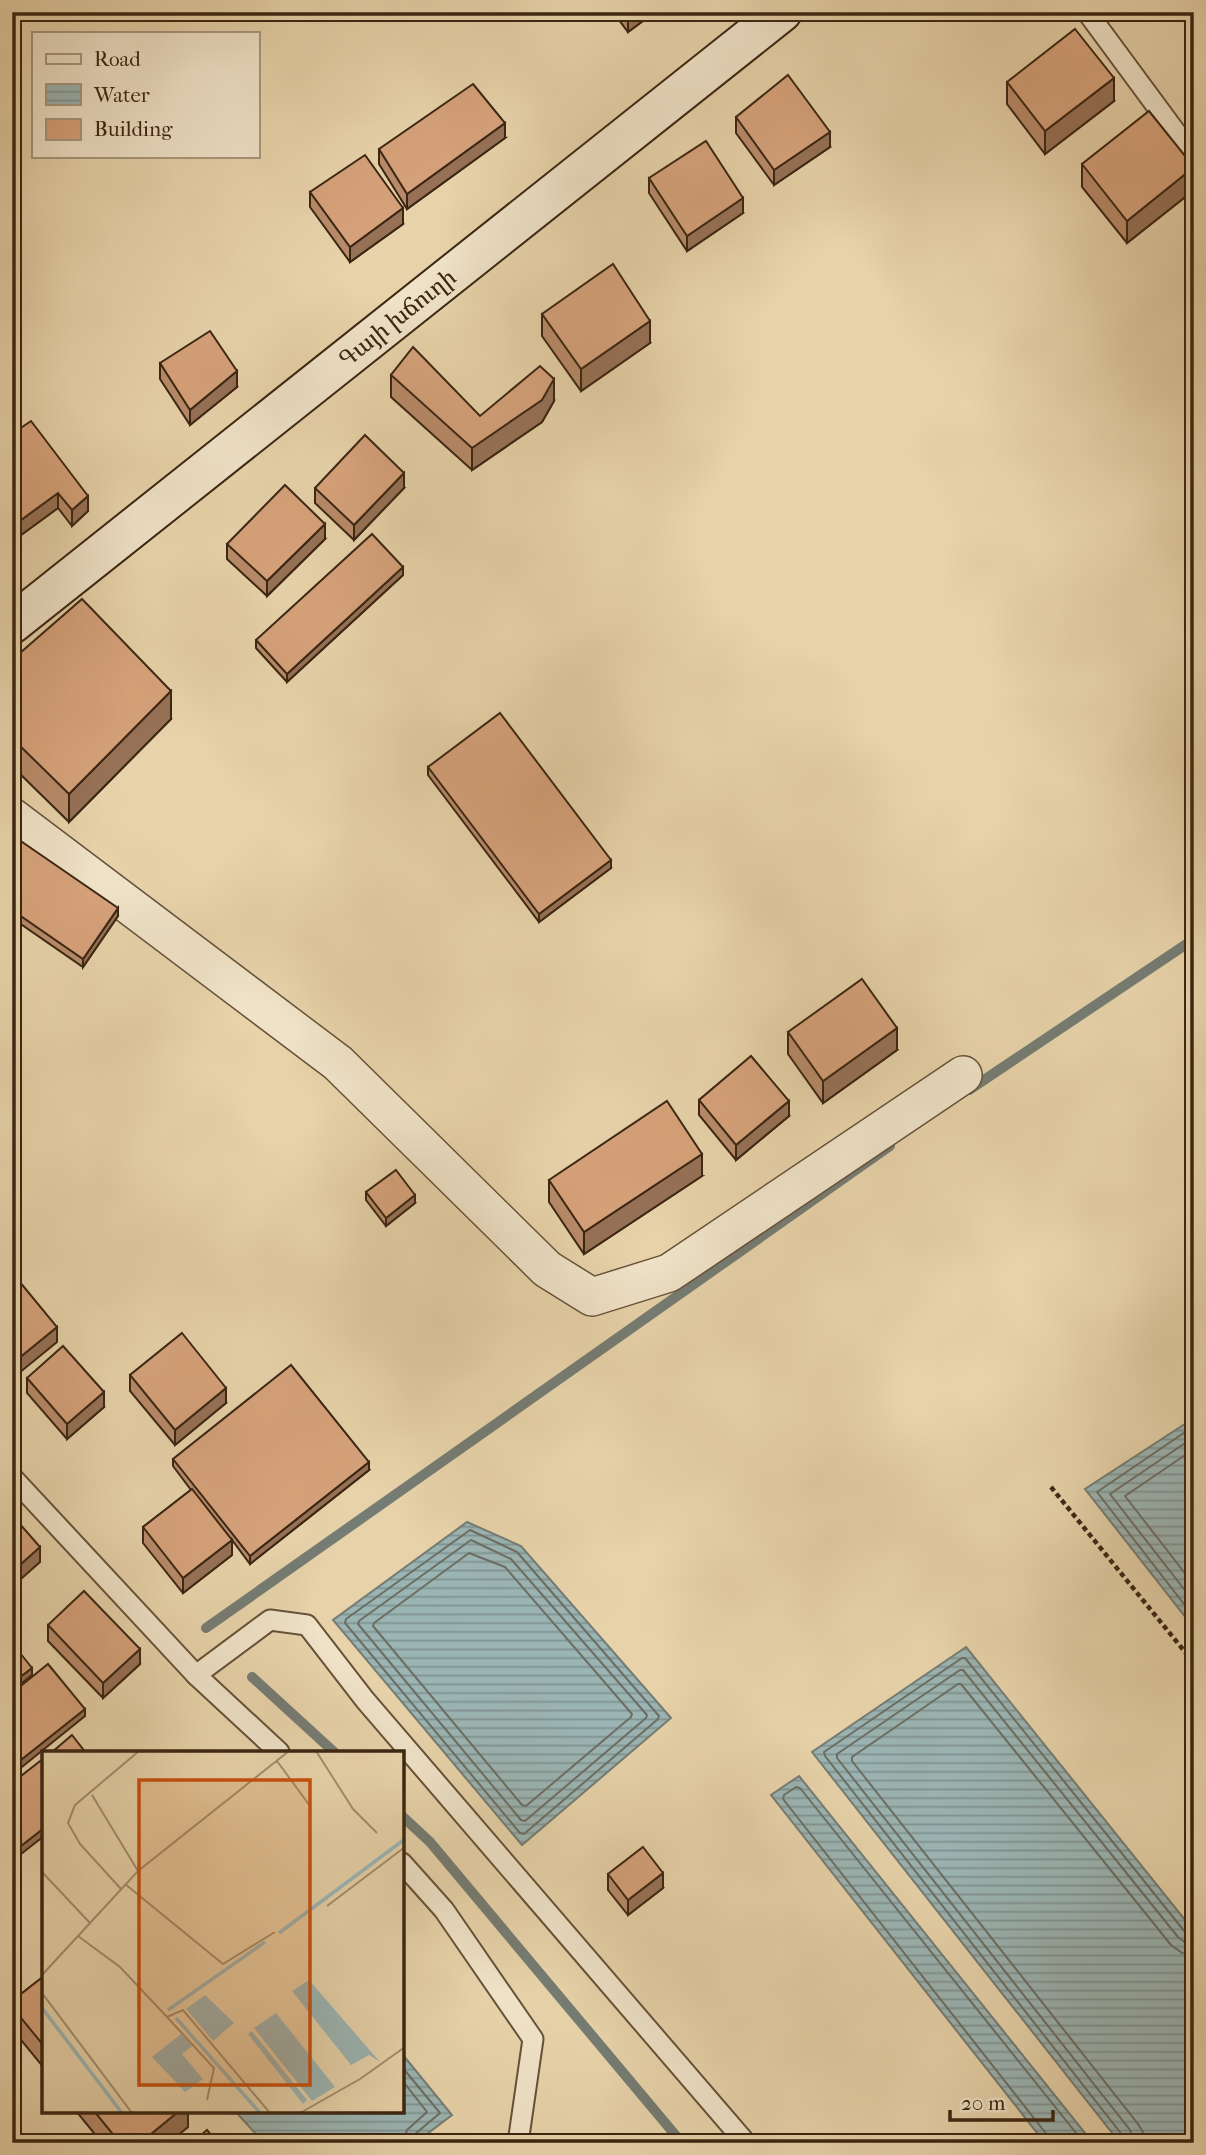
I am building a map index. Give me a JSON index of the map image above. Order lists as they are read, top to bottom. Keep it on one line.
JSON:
{"streets":{"main road":["Գայի խճուղի"]},"legend":["Road","Water","Building"],"scale_bar":"20 m"}
